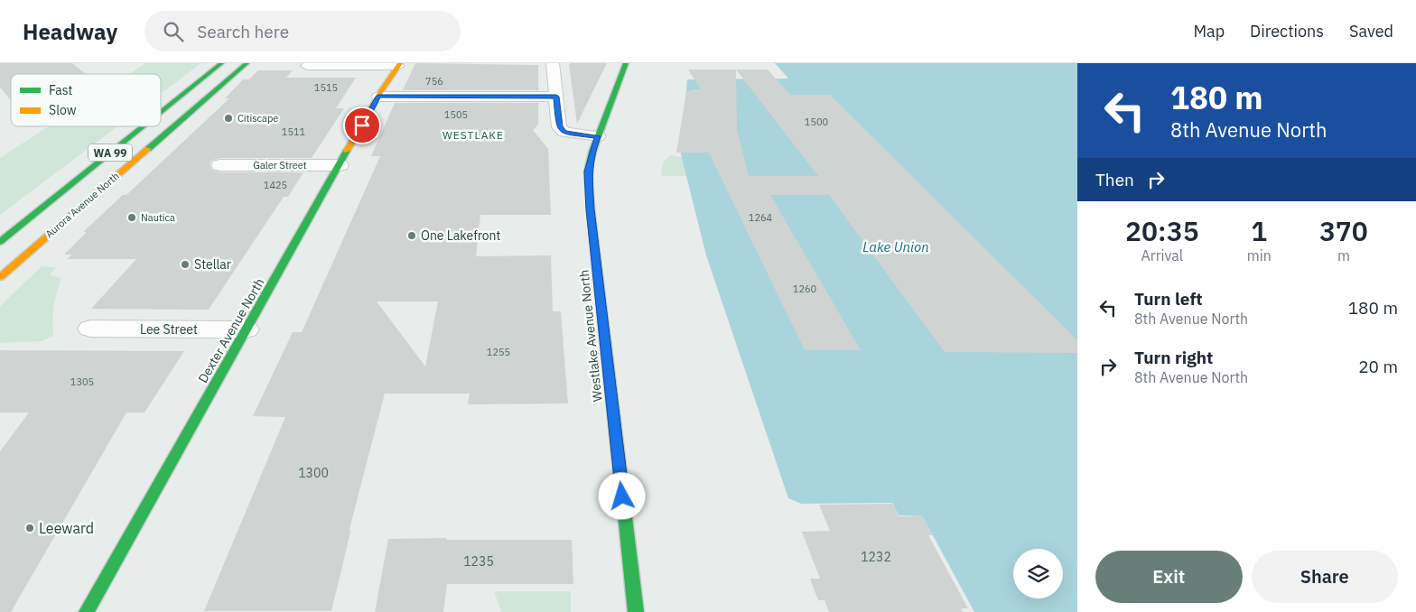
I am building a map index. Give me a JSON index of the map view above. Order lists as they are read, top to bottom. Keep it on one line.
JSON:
{"streets":{"main road":["WA 99","Aurora Avenue North","Dexter Avenue North","Westlake Avenue North"],"street":["Galer Street","Lee Street"]},"crossings":[["Galer Street","Dexter Avenue North"],["Lee Street","Dexter Avenue North"]],"districts":["WESTLAKE"],"water":["Lake Union"],"places":["Citiscape","Nautica","One Lakefront","Stellar","Leeward"],"house_numbers":["756","1515","1505","1500","1511","1425","1264","1260","1255","1305","1300","1232","1235"],"legend":["Fast","Slow"],"page":{"header":"Headway","search":"Search here","nav":["Map","Directions","Saved"],"turn":["180 m","8th Avenue North"],"then":"Then","eta":["20:35","Arrival","1","min","370","m"],"list":[{"name":"Turn left","note":"8th Avenue North","value":"180 m"},{"name":"Turn right","note":"8th Avenue North","value":"20 m"}],"buttons":["Exit","Share"]}}
